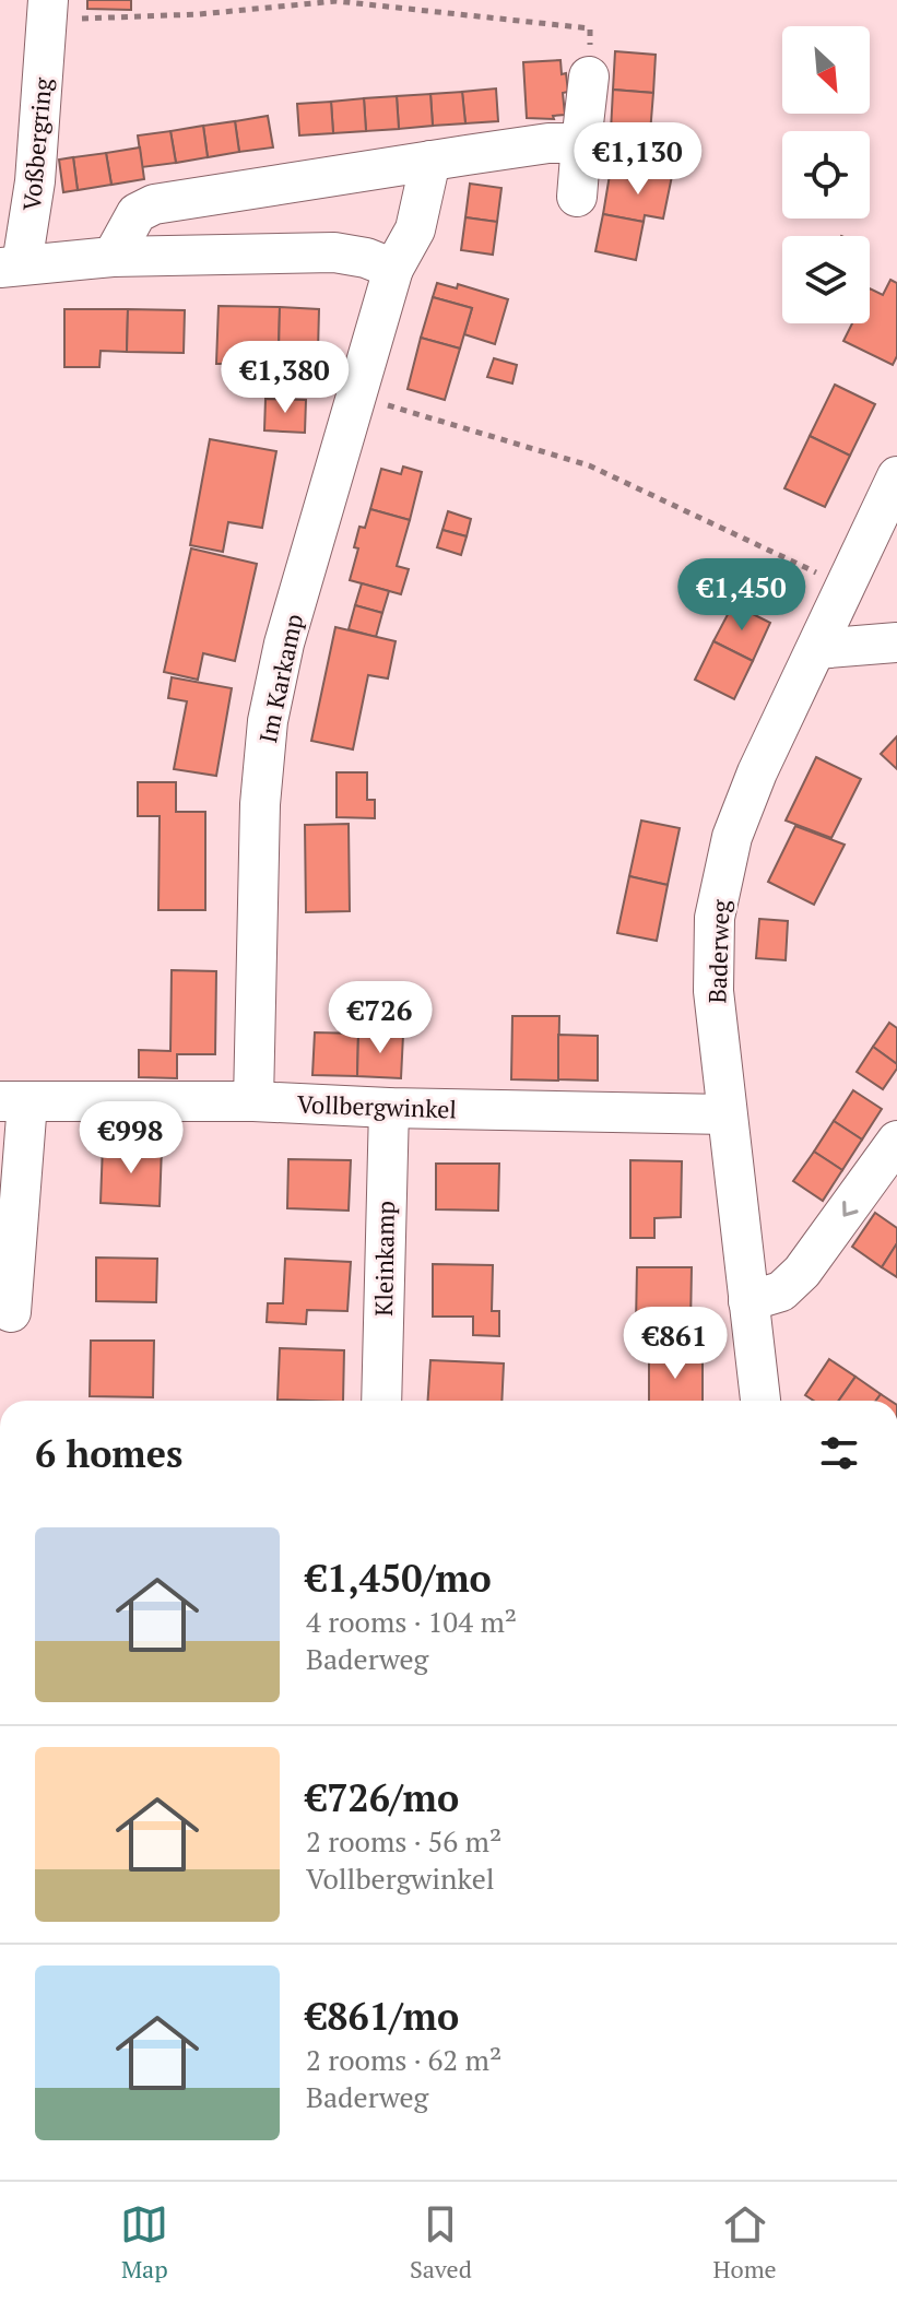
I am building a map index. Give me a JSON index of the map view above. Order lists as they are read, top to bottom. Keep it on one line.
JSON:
{"streets":{"street":["Voßbergring","Im Karkamp","Baderweg","Vollbergwinkel","Kleinkamp"]},"crossings":[["Im Karkamp","Vollbergwinkel"],["Baderweg","Vollbergwinkel"],["Vollbergwinkel","Kleinkamp"]],"north":"bottom right","page":{"price":["€1,130","€1,380","€1,450","€726","€998","€861"],"heading":"6 homes","list":[{"name":"€1,450/mo","note":"4 rooms · 104 m² · Baderweg"},{"name":"€726/mo","note":"2 rooms · 56 m² · Vollbergwinkel"},{"name":"€861/mo","note":"2 rooms · 62 m² · Baderweg"}],"tabs":["Map","Saved","Home"]}}
